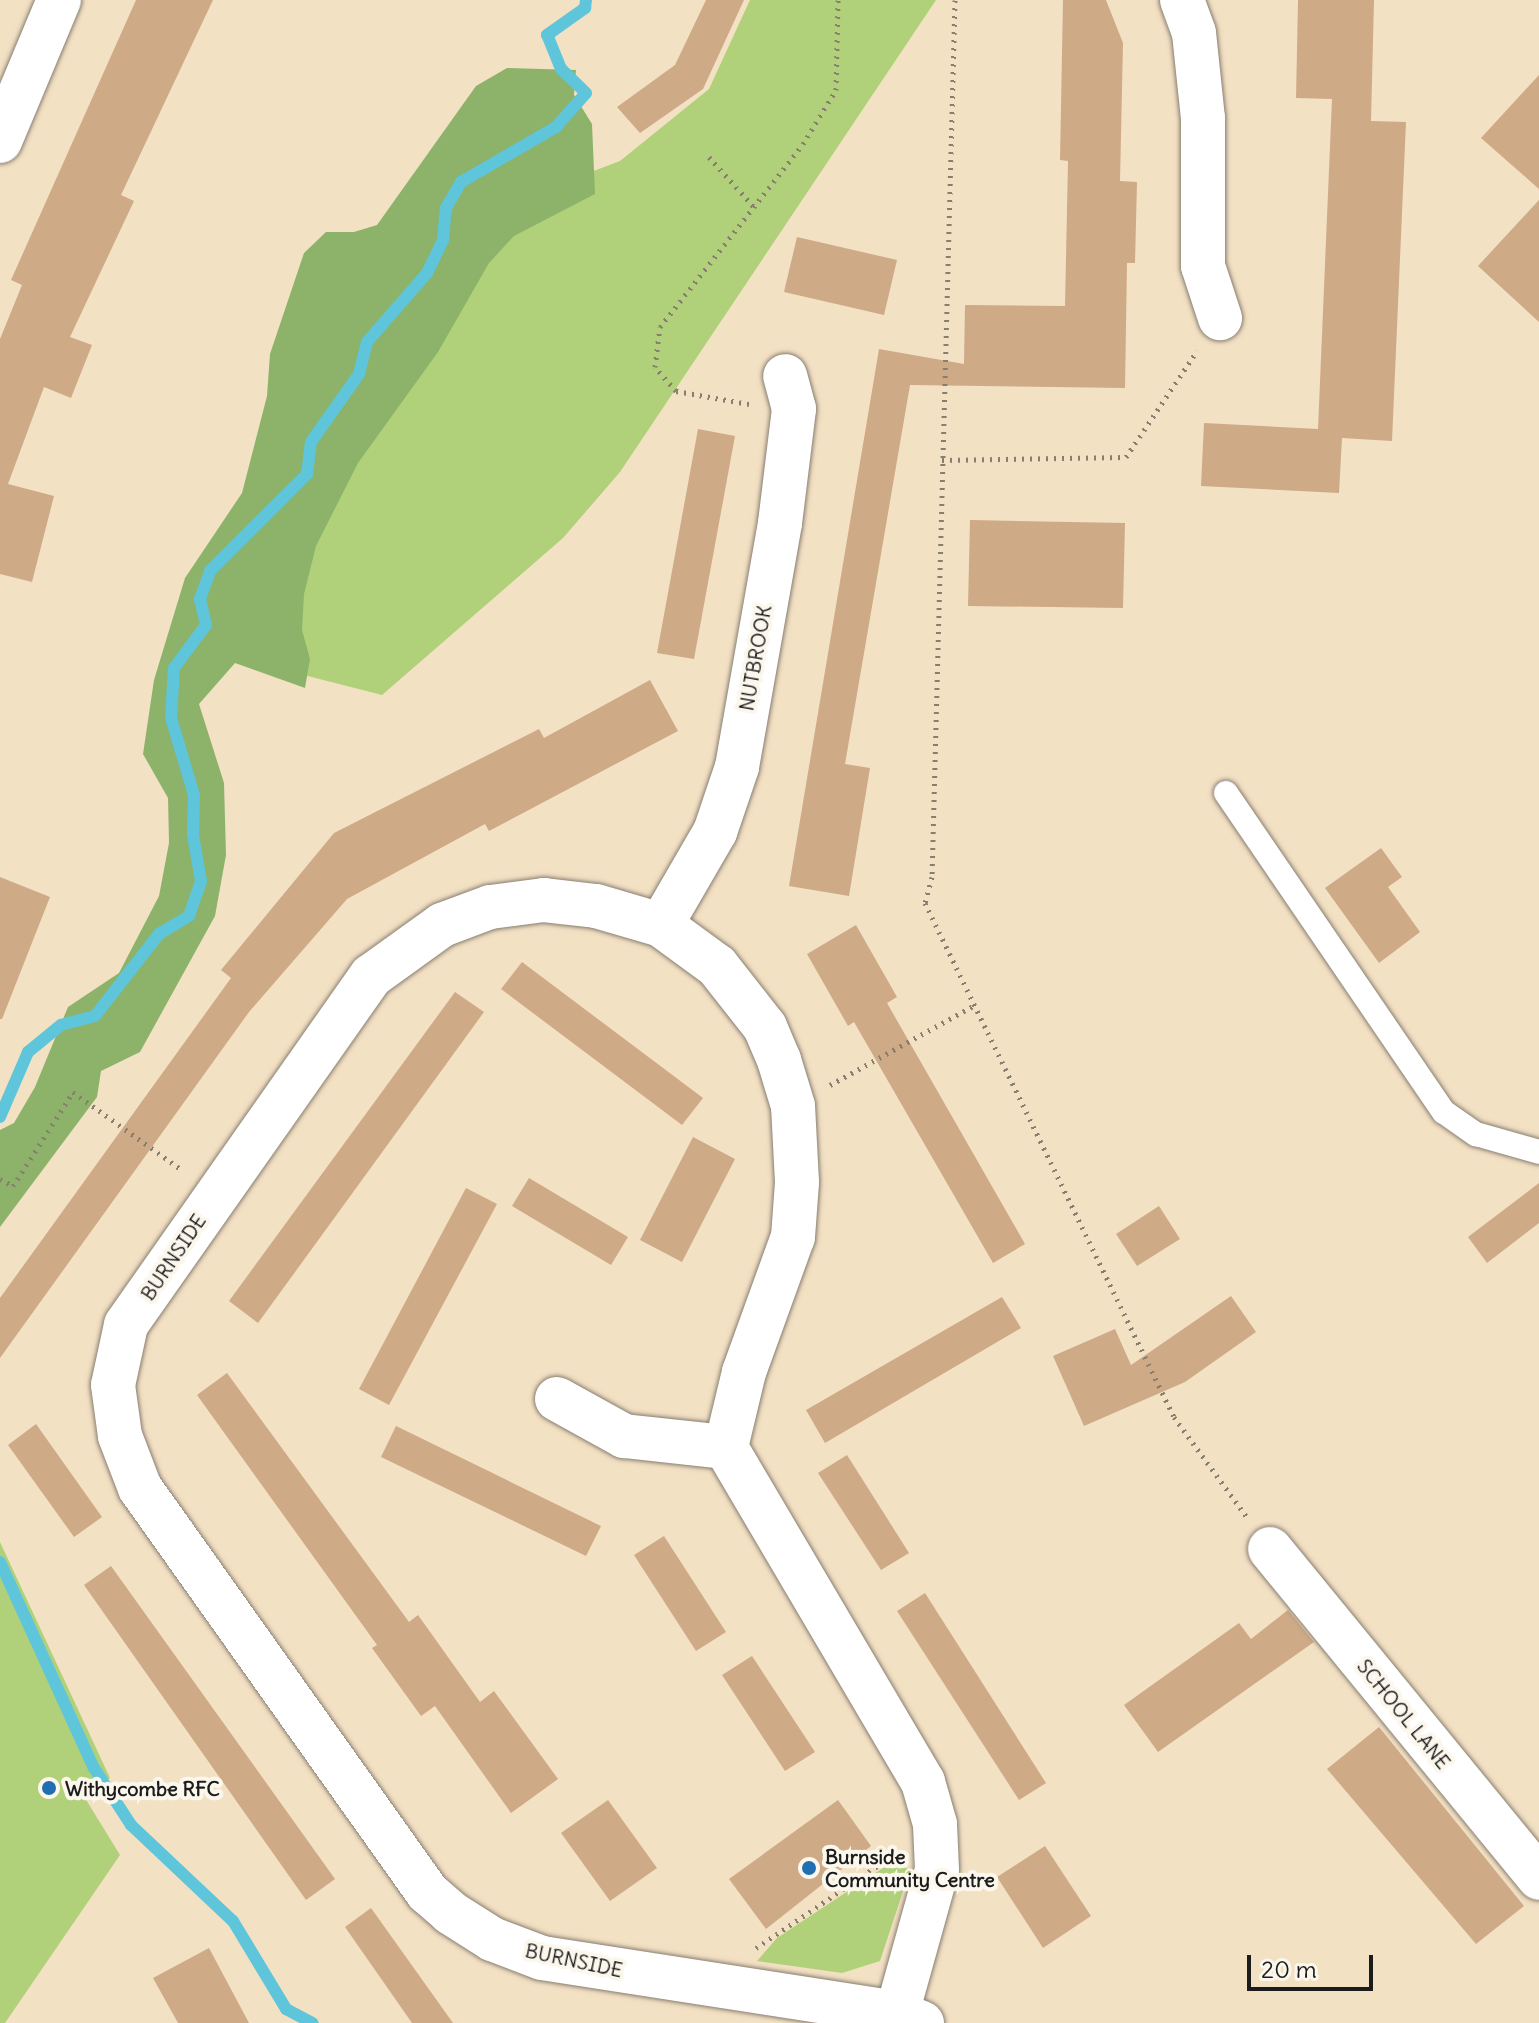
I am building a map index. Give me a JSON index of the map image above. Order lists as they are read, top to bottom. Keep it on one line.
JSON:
{"streets":{"street":["NUTBROOK","BURNSIDE","SCHOOL LANE"]},"crossings":[["NUTBROOK","BURNSIDE"]],"places":["Withycombe RFC","Burnside Community Centre"],"scale_bar":"20 m"}
